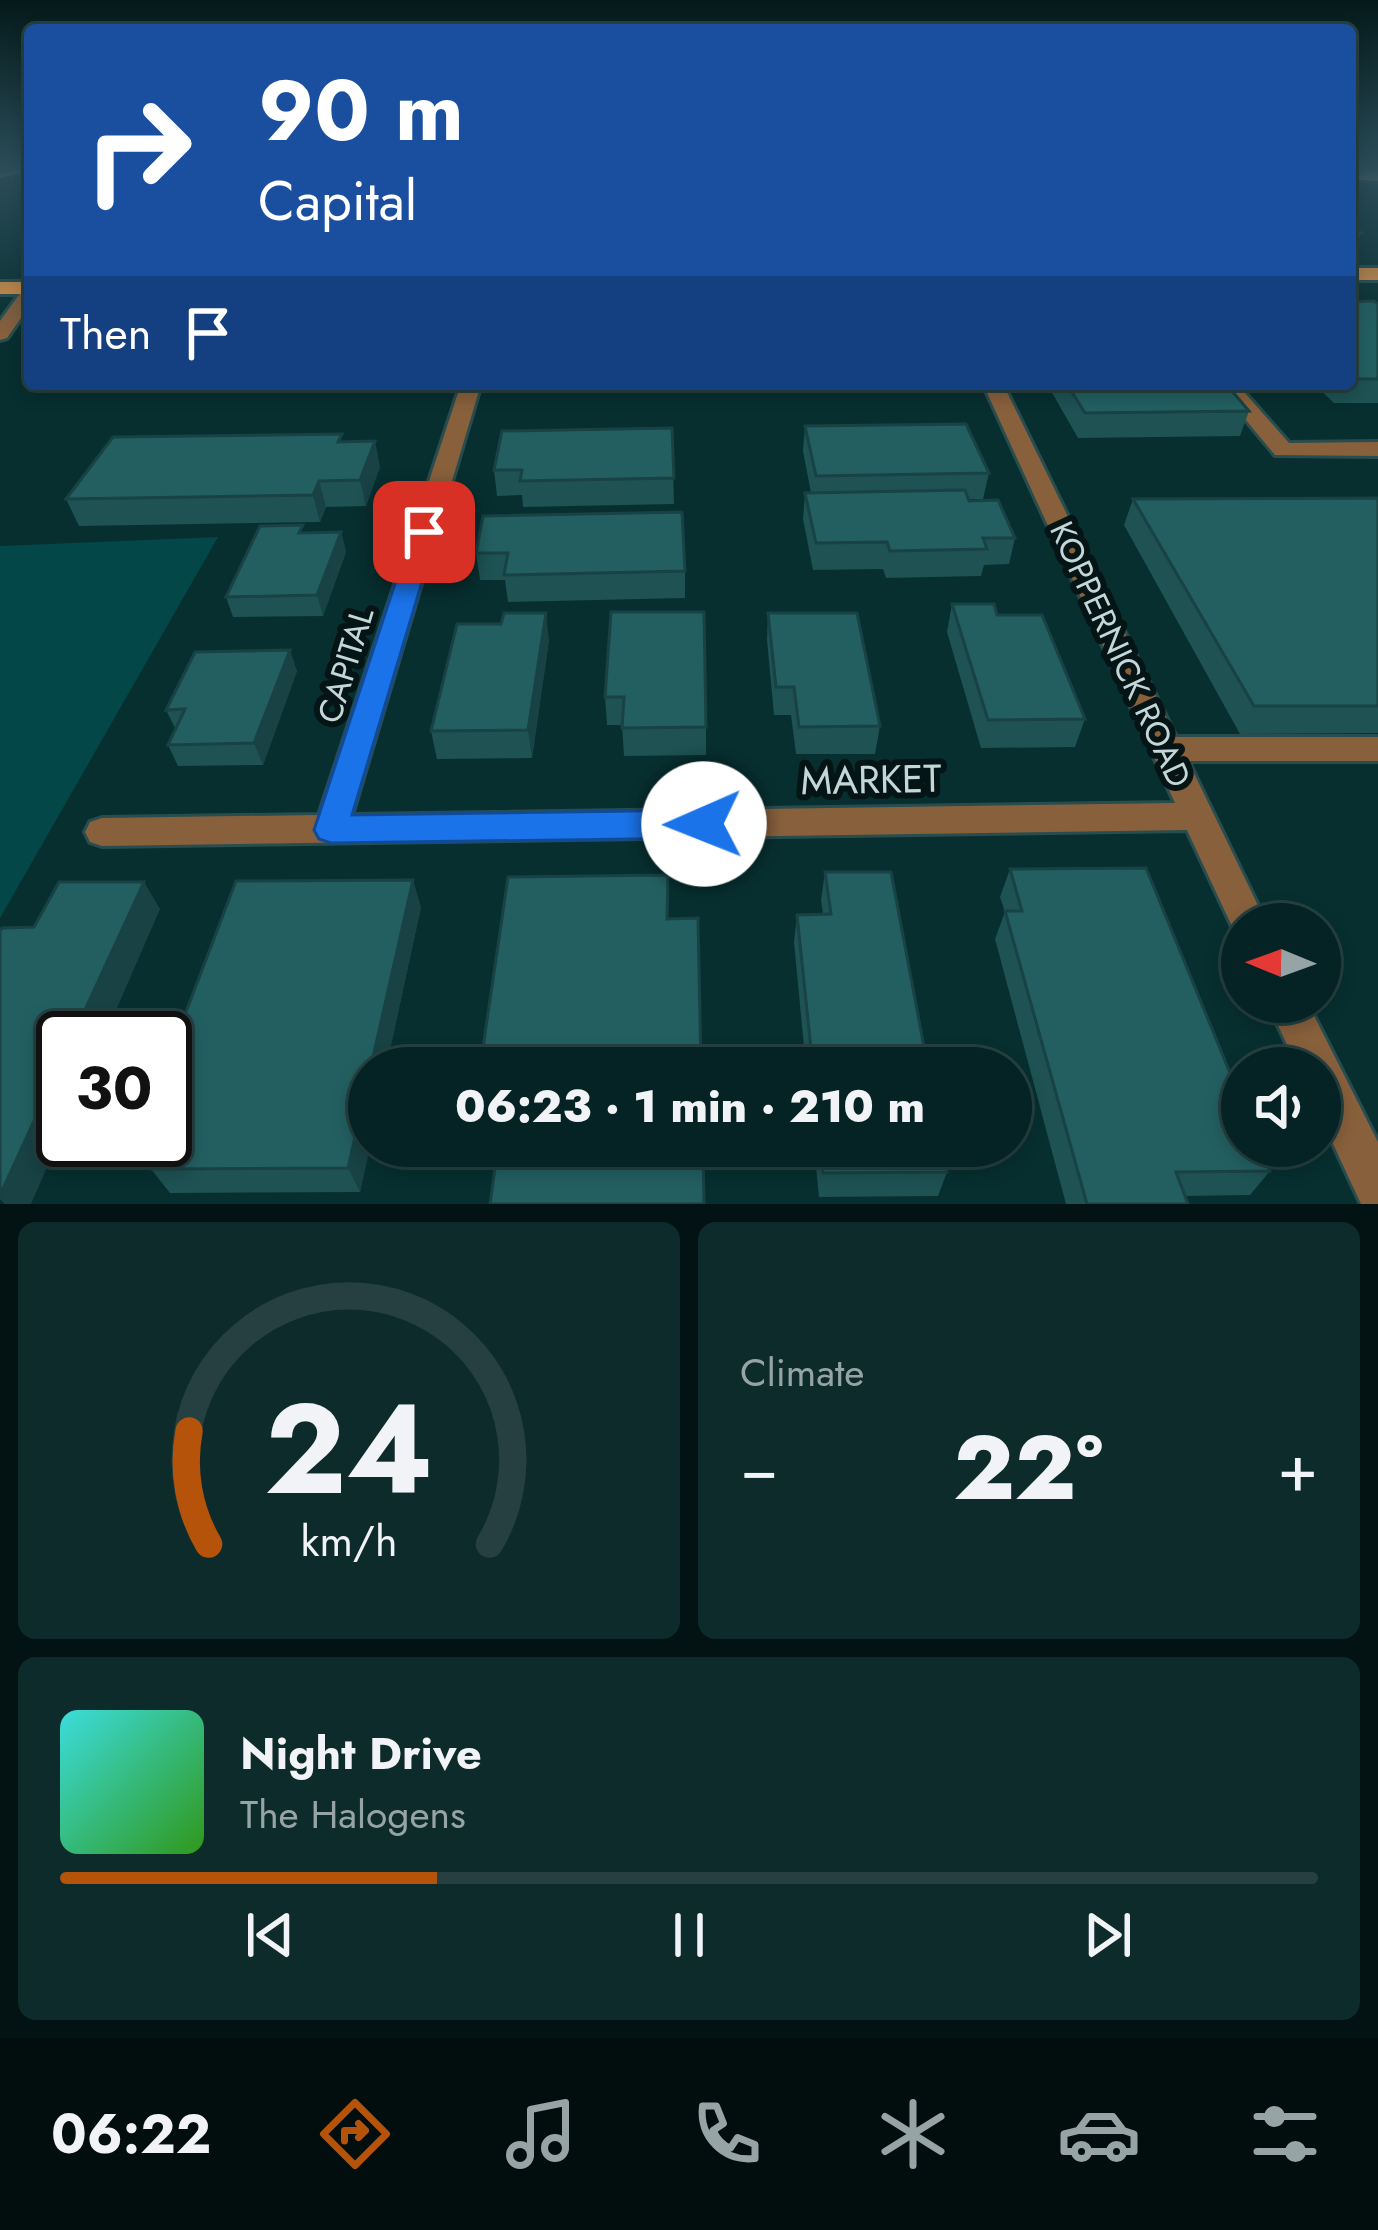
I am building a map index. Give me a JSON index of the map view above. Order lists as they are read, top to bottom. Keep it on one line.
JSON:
{"streets":{"street":["KOPPERNICK ROAD","CAPITAL","MARKET"]},"crossings":[["KOPPERNICK ROAD","MARKET"],["CAPITAL","MARKET"]],"north":"left","page":{"turn":["90 m","Capital"],"then":"Then","limit":"30","trip":"06:23 · 1 min · 210 m","tile":"Climate","heat":["−","22°","+"],"song":["Night Drive","The Halogens"],"tabs":"06:22","gauge":["24","km/h"]}}
